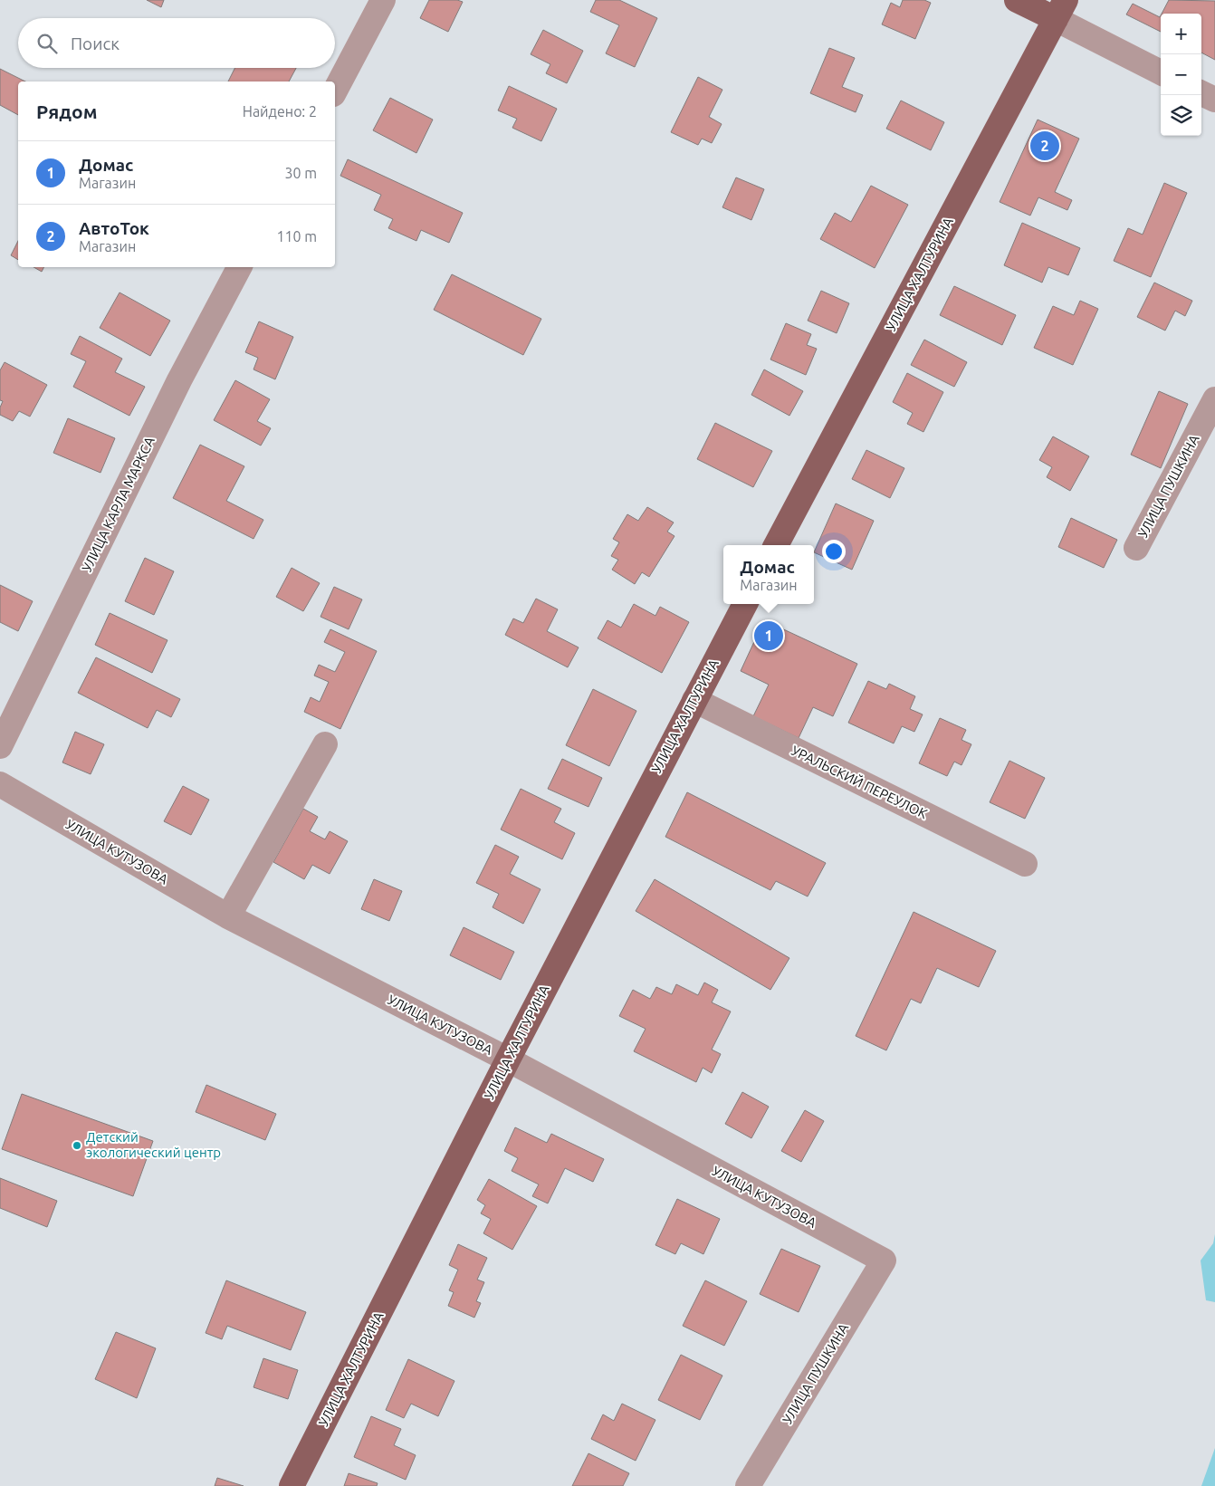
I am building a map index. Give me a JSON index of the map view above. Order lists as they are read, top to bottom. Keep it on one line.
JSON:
{"streets":{"main road":["УЛИЦА ХАЛТУРИНА"],"street":["УЛИЦА ПУШКИНА","УЛИЦА КАРЛА МАРКСА","УРАЛЬСКИЙ ПЕРЕУЛОК","УЛИЦА КУТУЗОВА"]},"crossings":[["УЛИЦА ХАЛТУРИНА","УРАЛЬСКИЙ ПЕРЕУЛОК"],["УЛИЦА ХАЛТУРИНА","УЛИЦА КУТУЗОВА"],["УЛИЦА ПУШКИНА","УЛИЦА КУТУЗОВА"]],"places":["Детский экологический центр"],"page":{"map_buttons":["+","−"],"search":"Поиск","heading":["Рядом","Найдено: 2"],"pins":["2","1"],"list":[{"mark":"1","name":"Домас","note":"Магазин","value":"30 m"},{"mark":"2","name":"АвтоТок","note":"Магазин","value":"110 m"}],"popup":["Домас","Магазин"]}}
